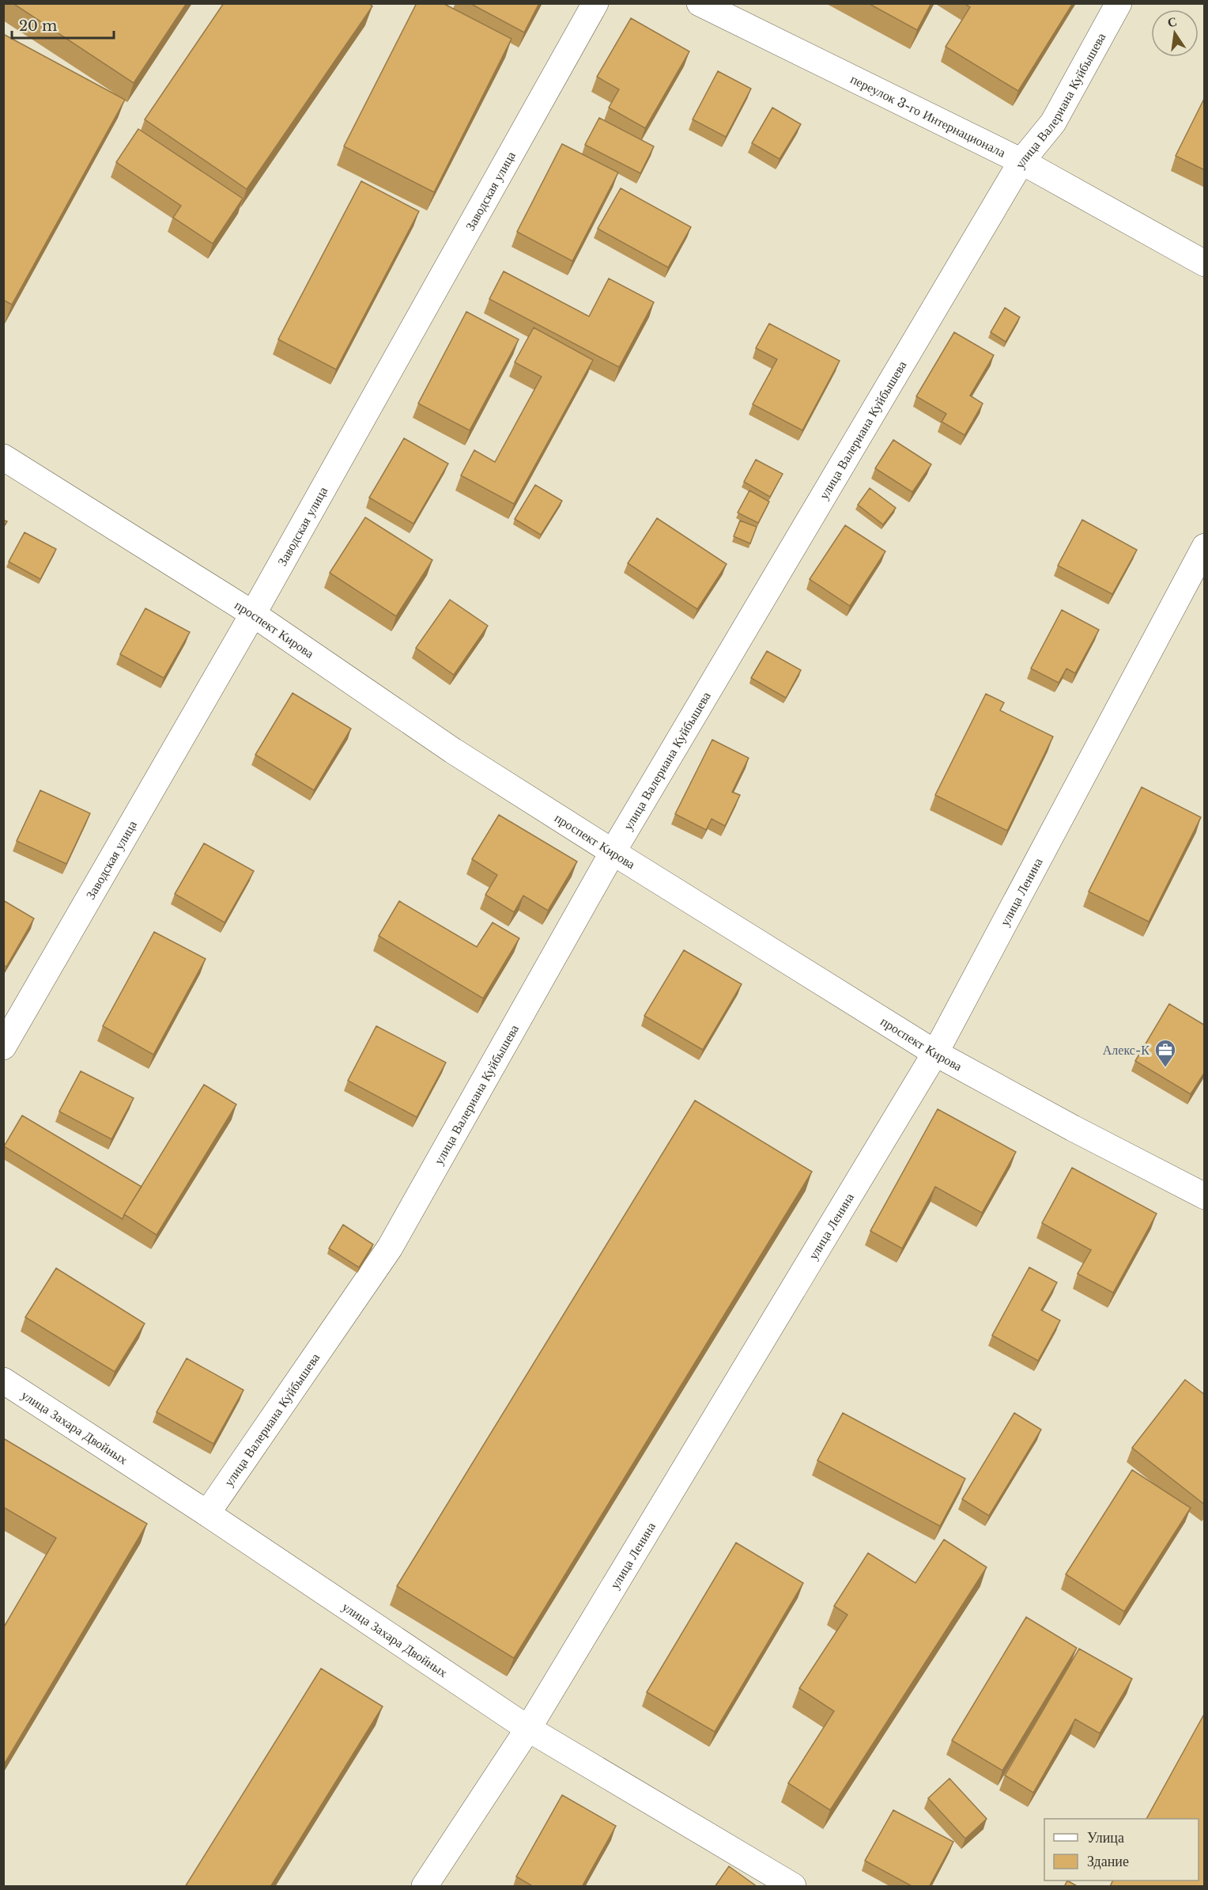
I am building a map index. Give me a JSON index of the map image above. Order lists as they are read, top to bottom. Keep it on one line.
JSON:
{"streets":{"street":["улица Валериана Куйбышева","переулок 3-го Интернационала","Заводская улица","проспект Кирова","улица Ленина","улица Захара Двойных"]},"crossings":[["улица Валериана Куйбышева","переулок 3-го Интернационала"],["улица Валериана Куйбышева","проспект Кирова"],["улица Валериана Куйбышева","улица Захара Двойных"],["Заводская улица","проспект Кирова"],["проспект Кирова","улица Ленина"],["улица Ленина","улица Захара Двойных"]],"places":{"office":["Алекс-К"]},"legend":["Улица","Здание"],"scale_bar":"20 m","north":"top"}
